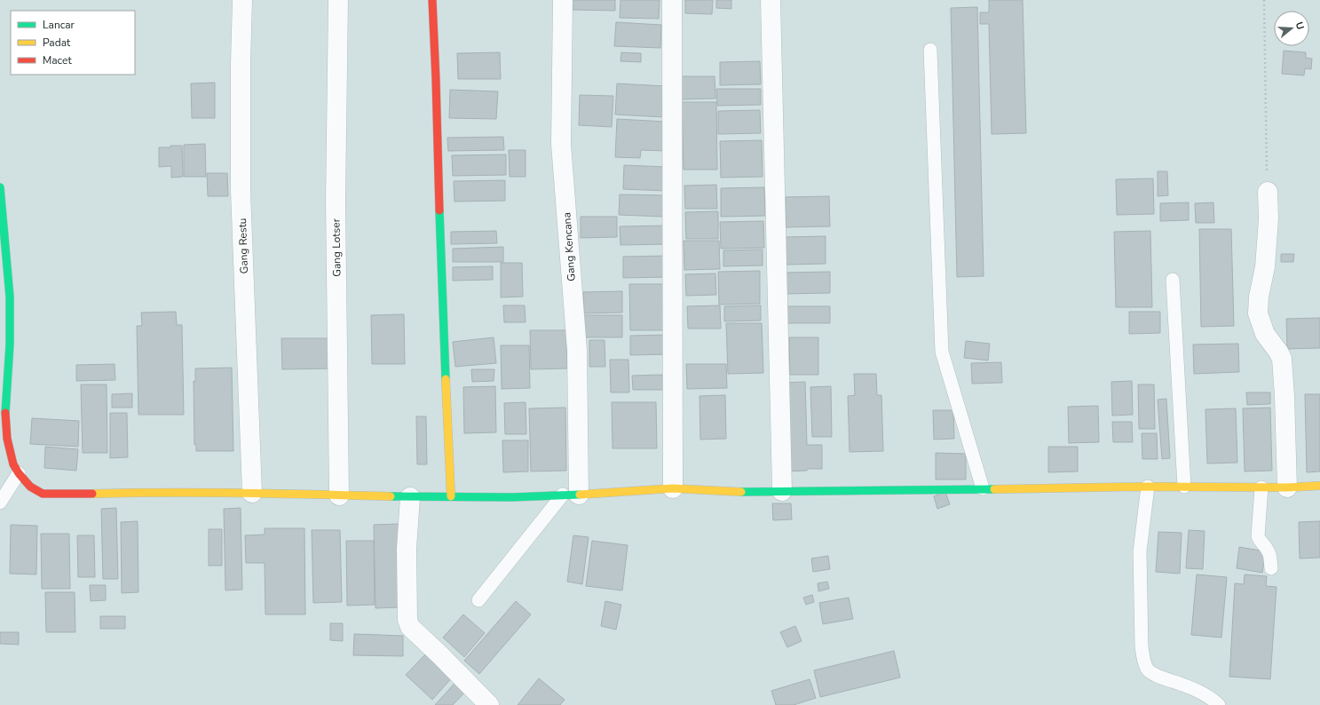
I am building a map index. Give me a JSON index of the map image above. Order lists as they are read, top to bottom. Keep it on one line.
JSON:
{"streets":{"street":["Gang Restu","Gang Kencana","Gang Lotser"]},"legend":["Lancar","Padat","Macet"],"north":"right"}
